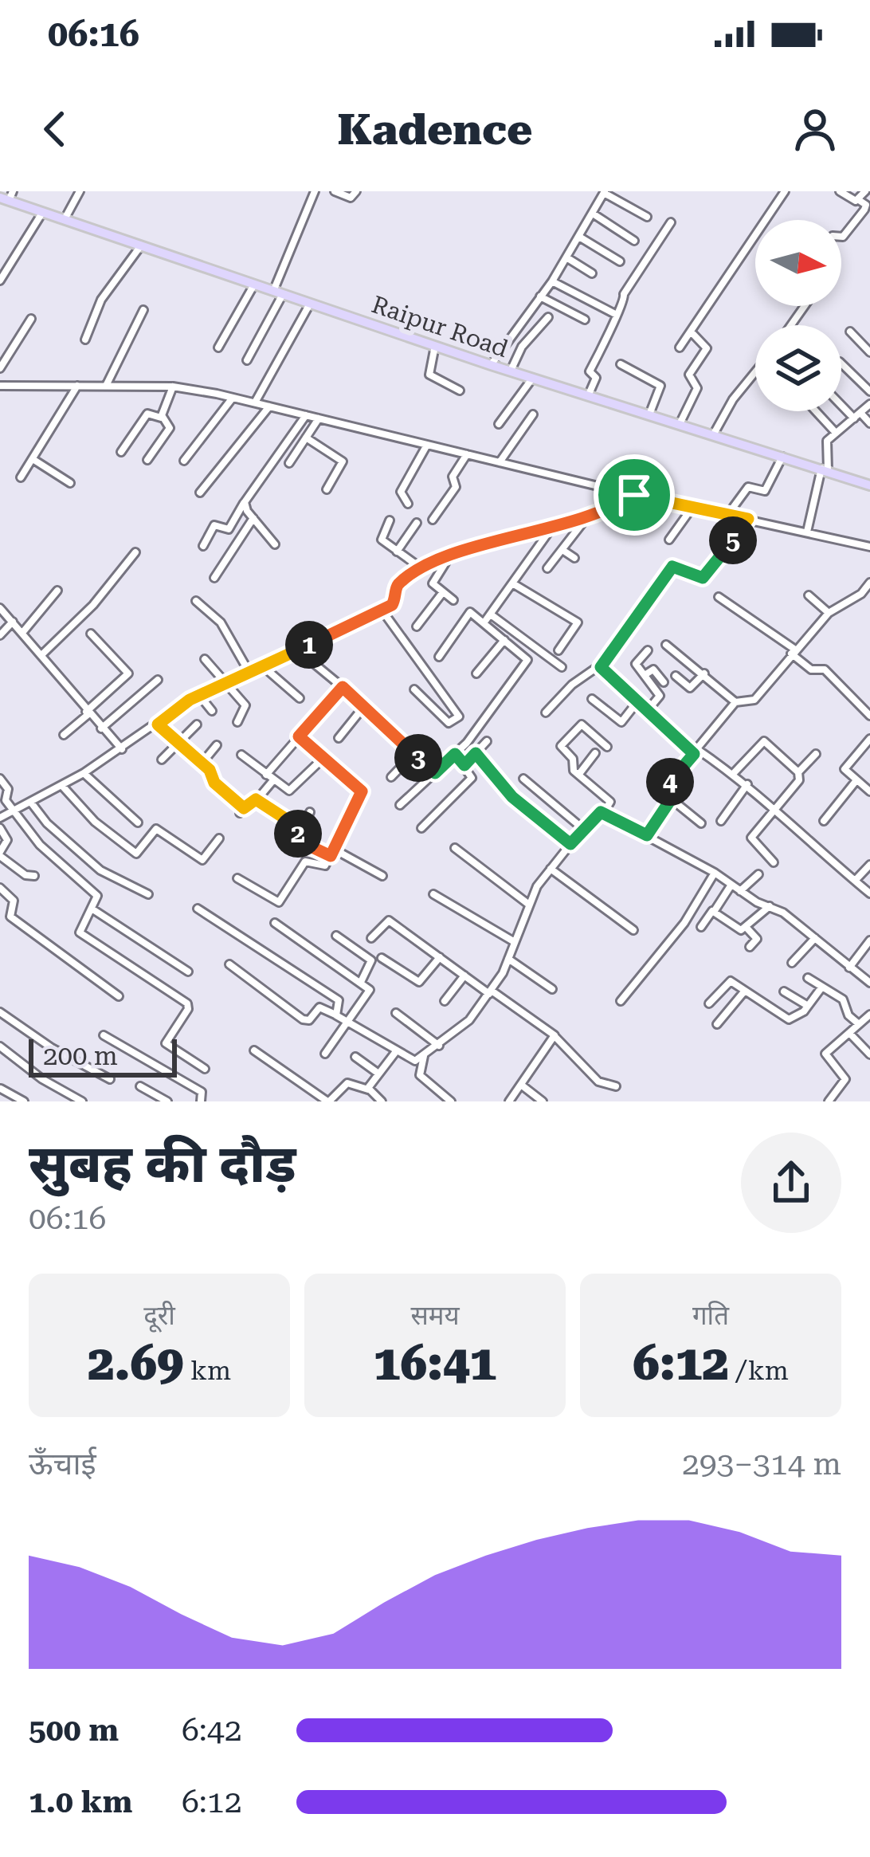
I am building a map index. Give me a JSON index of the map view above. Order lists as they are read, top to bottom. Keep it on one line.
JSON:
{"streets":{"main road":["Raipur Road"]},"scale_bar":"200 m","north":"right","page":{"status":"06:16","header":"Kadence","pins":["5","1","3","4","2"],"scale":"200 m","heading":["सुबह की दौड़","06:16"],"stats":[["दूरी","2.69 km"],["समय","16:41"],["गति","6:12 /km"]],"chart":["ऊँचाई","293–314 m"],"list":[{"name":"500 m","note":"6:42"},{"name":"1.0 km","note":"6:12"}]}}
